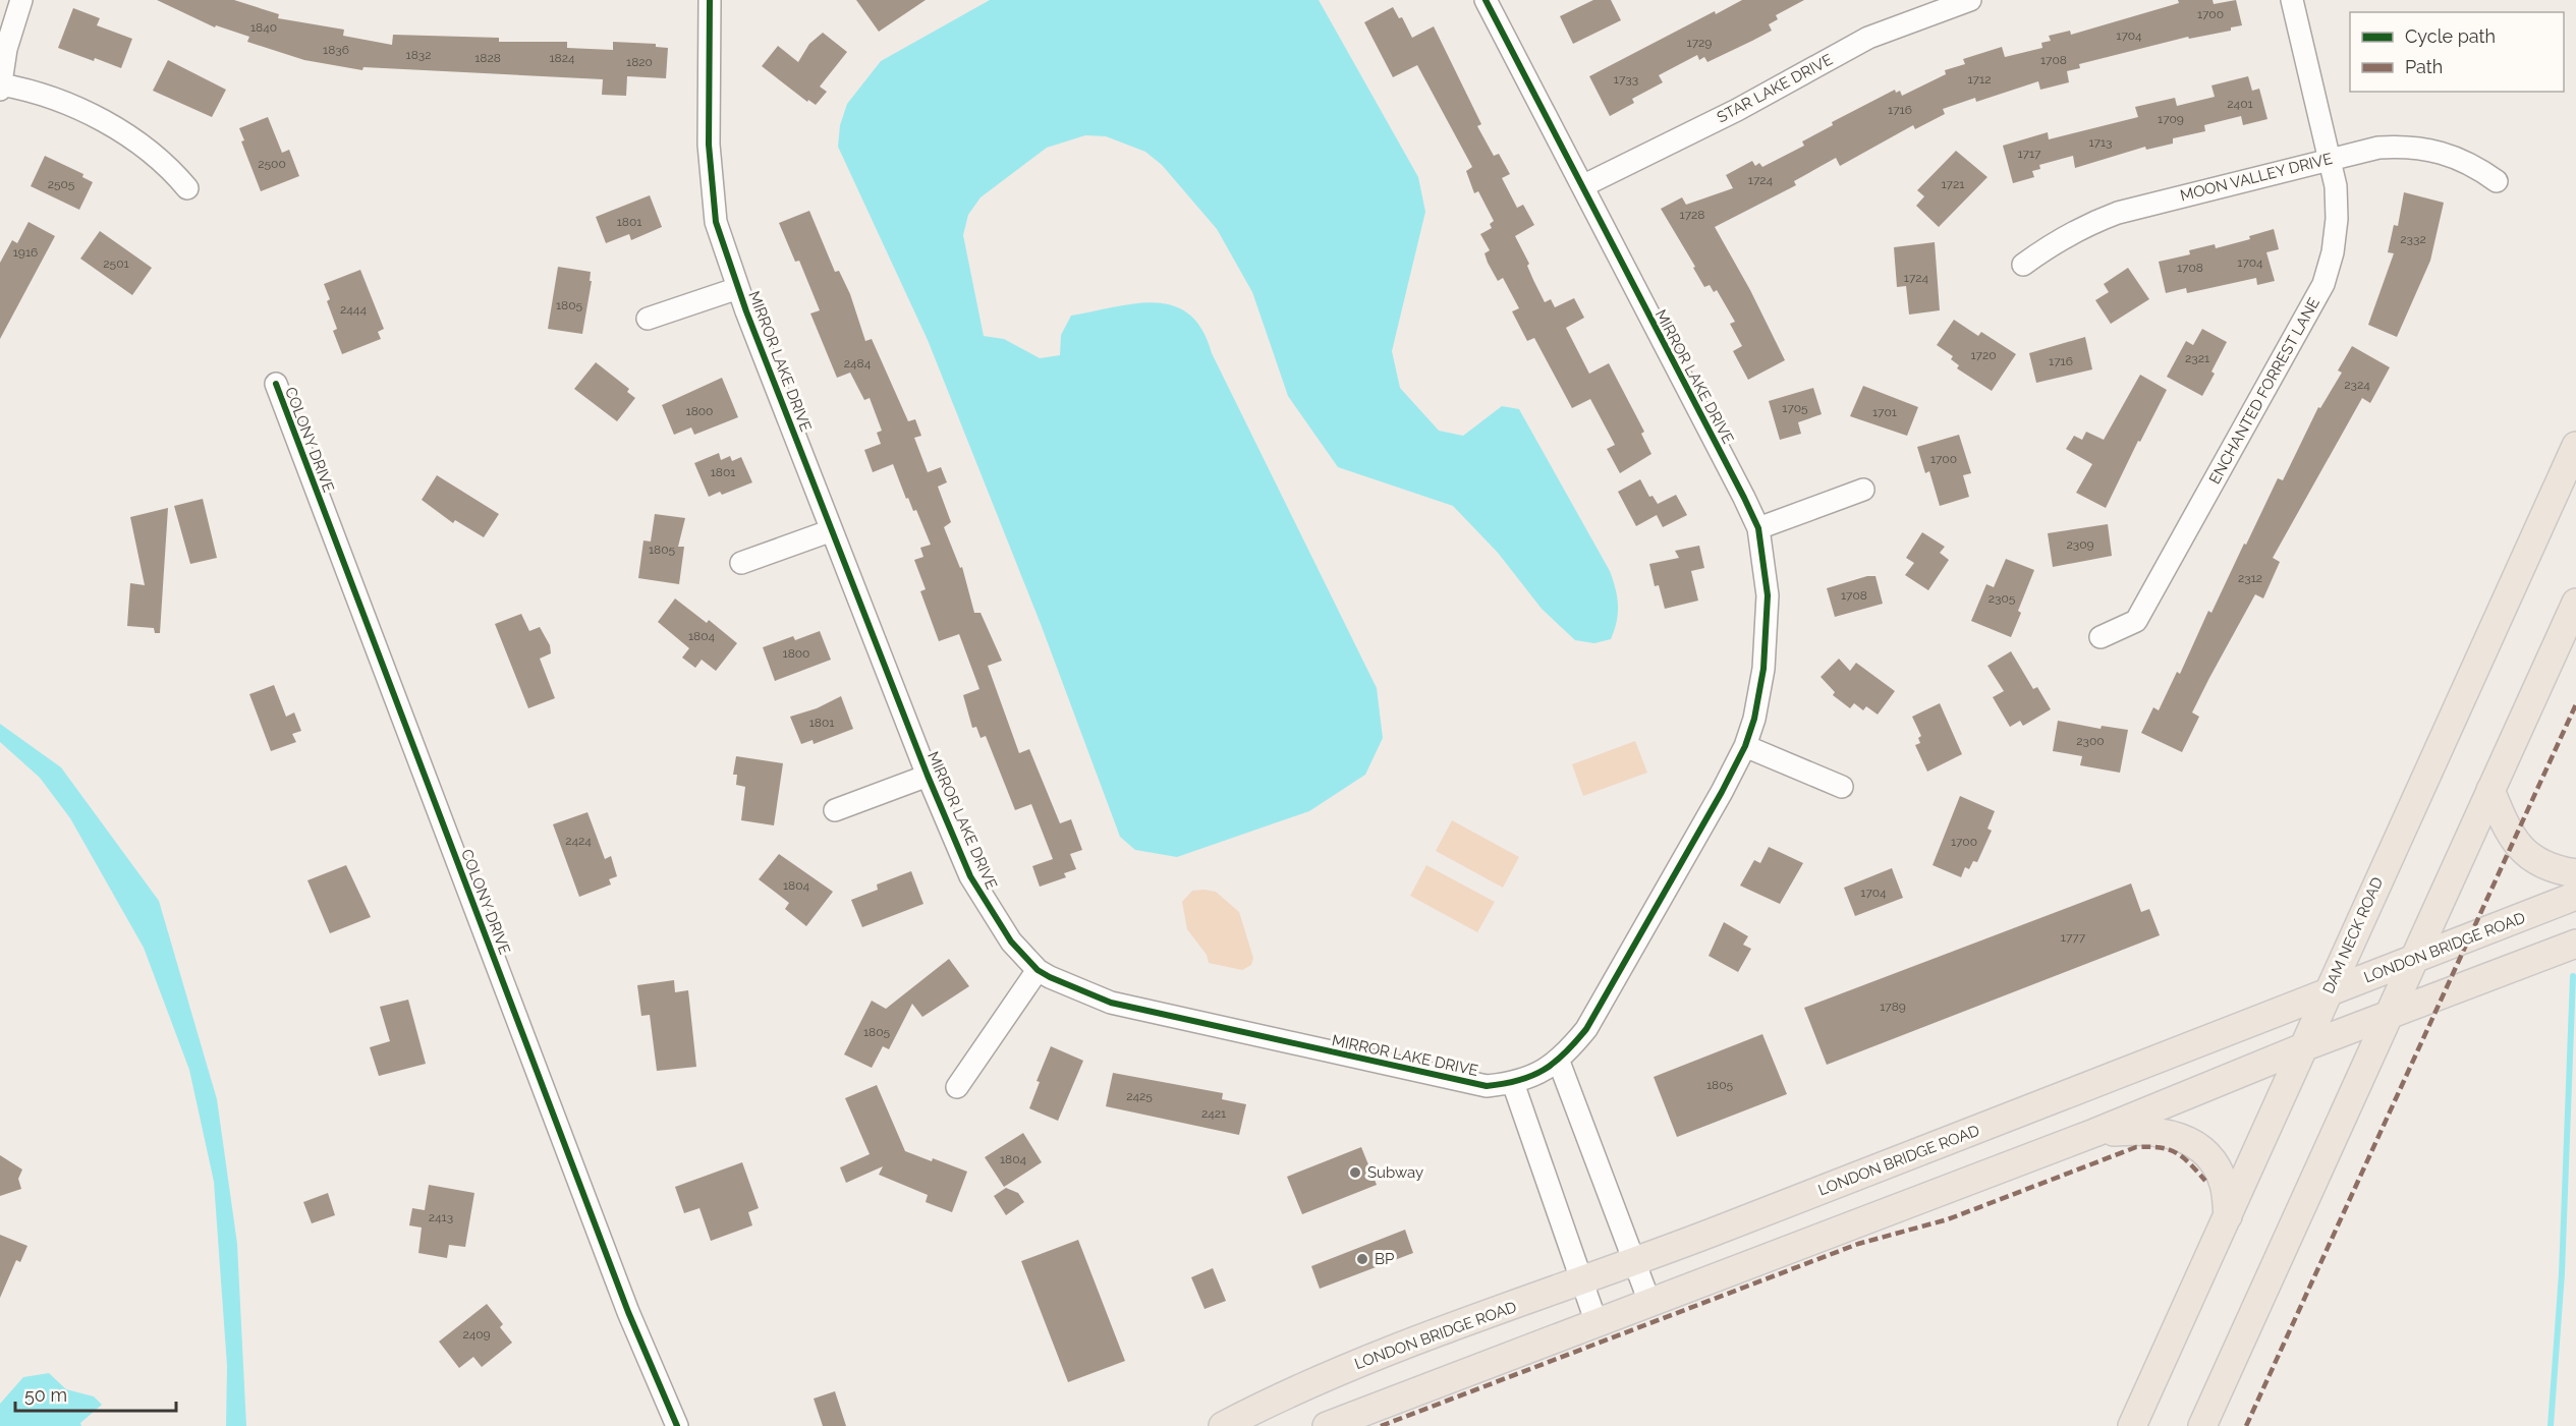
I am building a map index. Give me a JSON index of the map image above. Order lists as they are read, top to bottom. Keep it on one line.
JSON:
{"streets":{"main road":["DAM NECK ROAD","LONDON BRIDGE ROAD"],"street":["STAR LAKE DRIVE","MOON VALLEY DRIVE","MIRROR LAKE DRIVE","ENCHANTED FORREST LANE","COLONY DRIVE"]},"crossings":[["STAR LAKE DRIVE","MIRROR LAKE DRIVE"],["MOON VALLEY DRIVE","ENCHANTED FORREST LANE"],["DAM NECK ROAD","LONDON BRIDGE ROAD"]],"places":["Subway","BP"],"house_numbers":["1700","1840","1704","1729","1836","1832","1828","1824","1708","1820","1733","1712","2401","1716","1709","1713","1717","2500","1724","2505","1721","1728","1801","2332","1916","1704","2501","1708","1724","1805","2444","1720","2321","1716","2484","2324","1705","1800","1701","1700","1801","2309","1805","2312","1708","2305","1804","1800","1801","2300","2424","1700","1804","1704","1777","1789","1805","1805","2425","2421","1804","2413","2409"],"legend":["Cycle path","Path"],"scale_bar":"50 m"}
